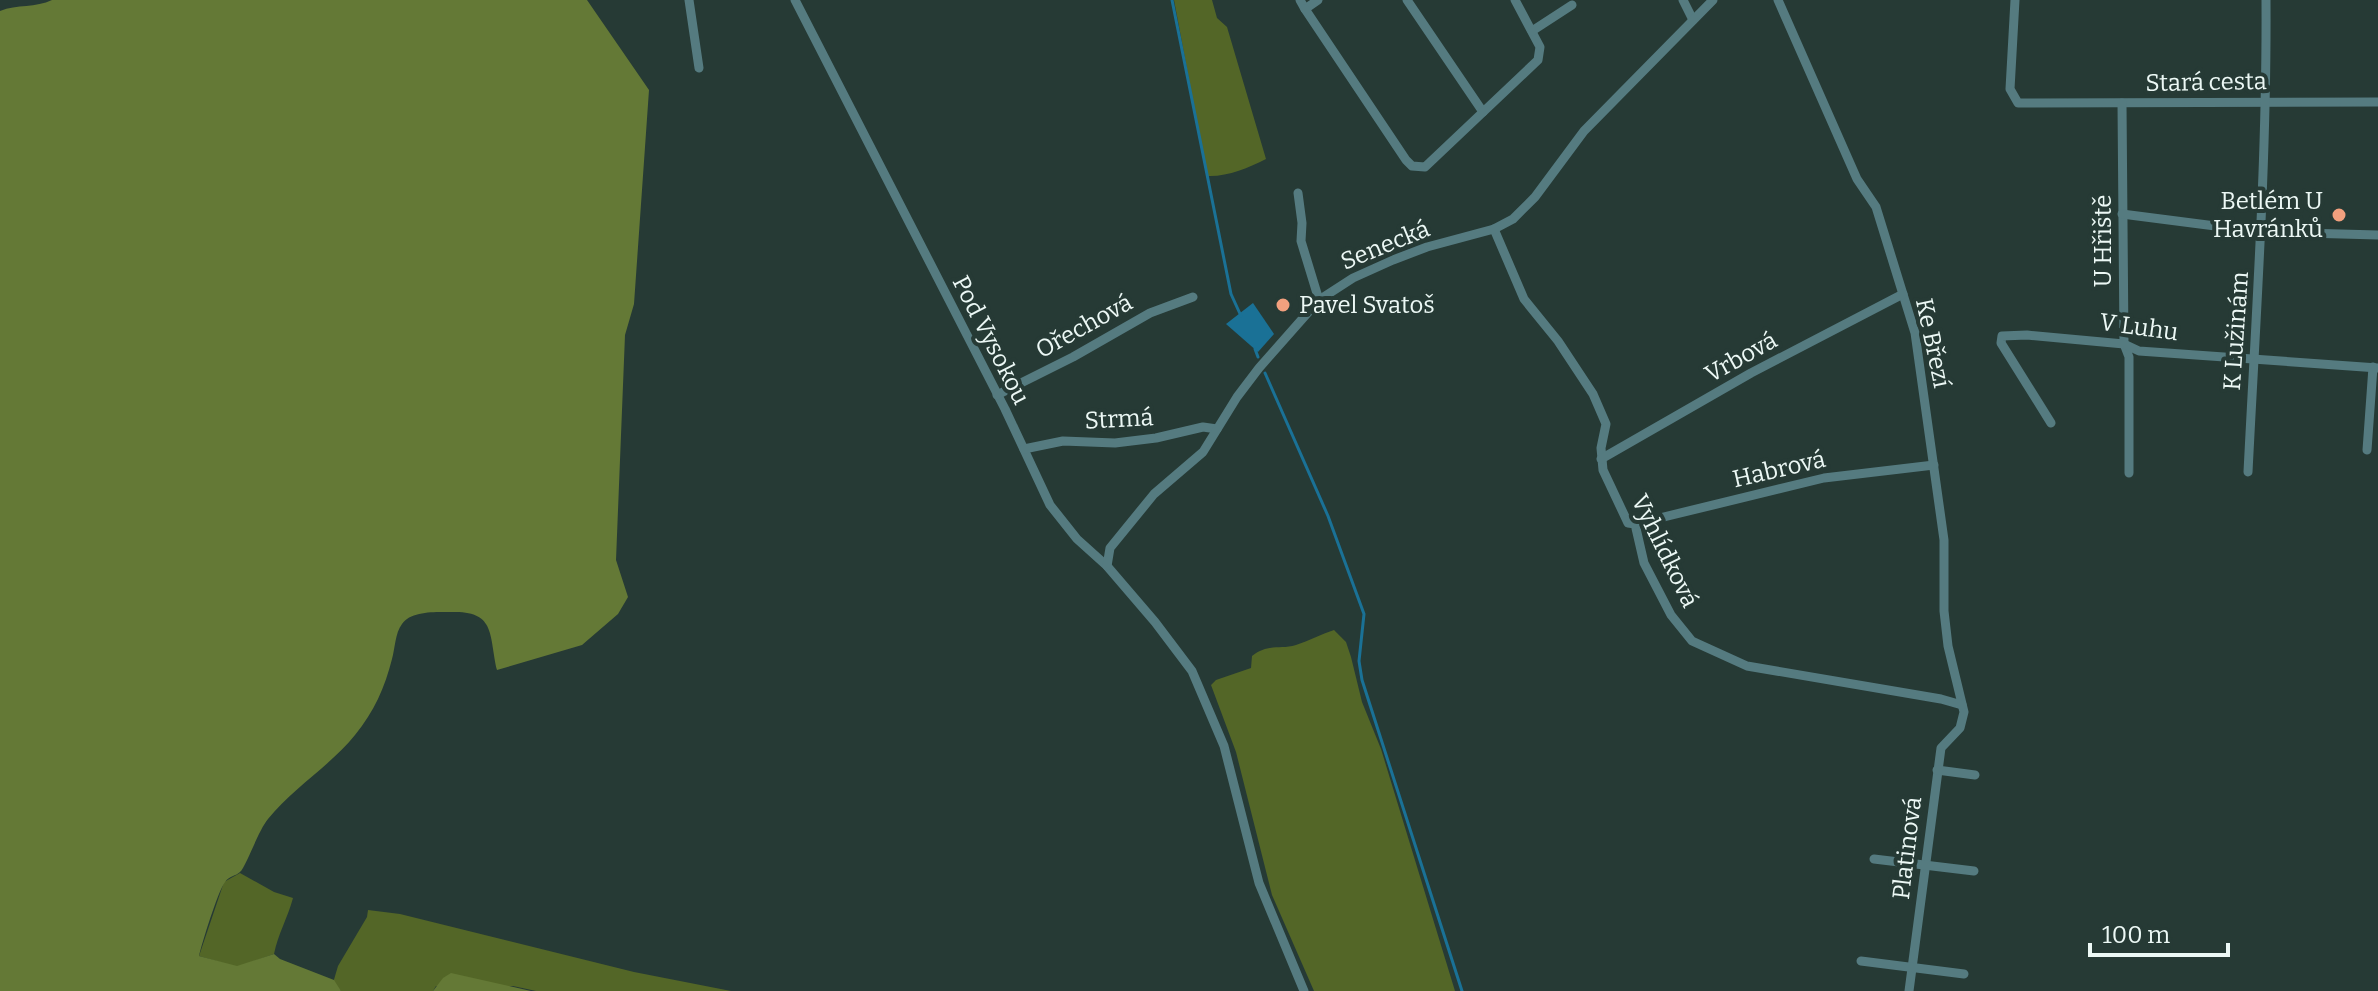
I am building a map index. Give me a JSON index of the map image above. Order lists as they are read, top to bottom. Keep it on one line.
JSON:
{"streets":{"street":["Stará cesta","U Hřiště","Senecká","Ořechová","V Luhu","K Lužinám","Pod Vysokou","Ke Březí","Vrbová","Strmá","Habrová","Vyhlídková","Platinová"]},"crossings":[["Stará cesta","U Hřiště"],["Stará cesta","K Lužinám"],["U Hřiště","V Luhu"],["Senecká","Pod Vysokou"],["Senecká","Strmá"],["Senecká","Vyhlídková"],["Ořechová","Pod Vysokou"],["V Luhu","K Lužinám"],["Pod Vysokou","Strmá"],["Ke Březí","Vrbová"],["Ke Březí","Habrová"],["Ke Březí","Vyhlídková"],["Ke Březí","Platinová"],["Vrbová","Vyhlídková"],["Habrová","Vyhlídková"]],"places":["Betlém U Havránků","Pavel Svatoš"],"scale_bar":"100 m"}
